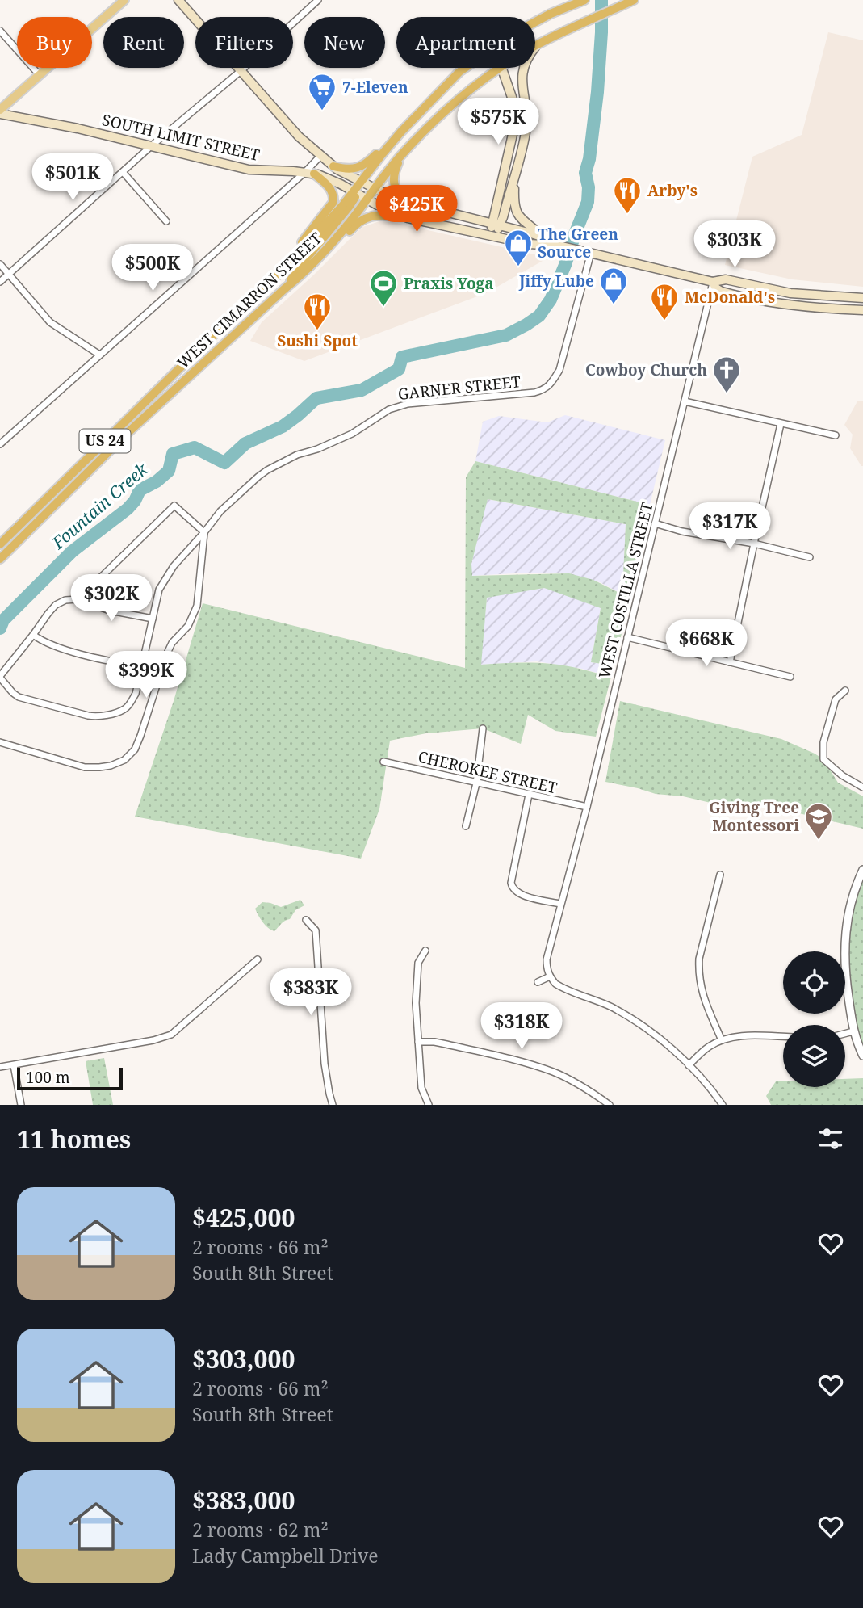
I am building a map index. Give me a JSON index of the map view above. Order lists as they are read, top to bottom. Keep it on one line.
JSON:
{"streets":{"highway":["WEST CIMARRON STREET","US 24"],"main road":["SOUTH LIMIT STREET"],"street":["GARNER STREET","WEST COSTILLA STREET","CHEROKEE STREET"]},"crossings":[["SOUTH LIMIT STREET","WEST CIMARRON STREET"],["WEST COSTILLA STREET","CHEROKEE STREET"]],"water":["Fountain Creek"],"places":{"supermarket":["7-Eleven"],"restaurant":["Arby's","McDonald's","Sushi Spot"],"shop":["The Green Source","Jiffy Lube"],"sports":["Praxis Yoga"],"church":["Cowboy Church"],"school or university":["Giving Tree Montessori"]},"scale_bar":"100 m","page":{"chip":["Buy","Rent","Filters","New","Apartment"],"price":["$575K","$501K","$425K","$303K","$500K","$317K","$302K","$668K","$399K","$383K","$318K"],"scale":"100 m","heading":"11 homes","list":[{"name":"$425,000","note":"2 rooms · 66 m² · South 8th Street"},{"name":"$303,000","note":"2 rooms · 66 m² · South 8th Street"},{"name":"$383,000","note":"2 rooms · 62 m² · Lady Campbell Drive"}]}}
